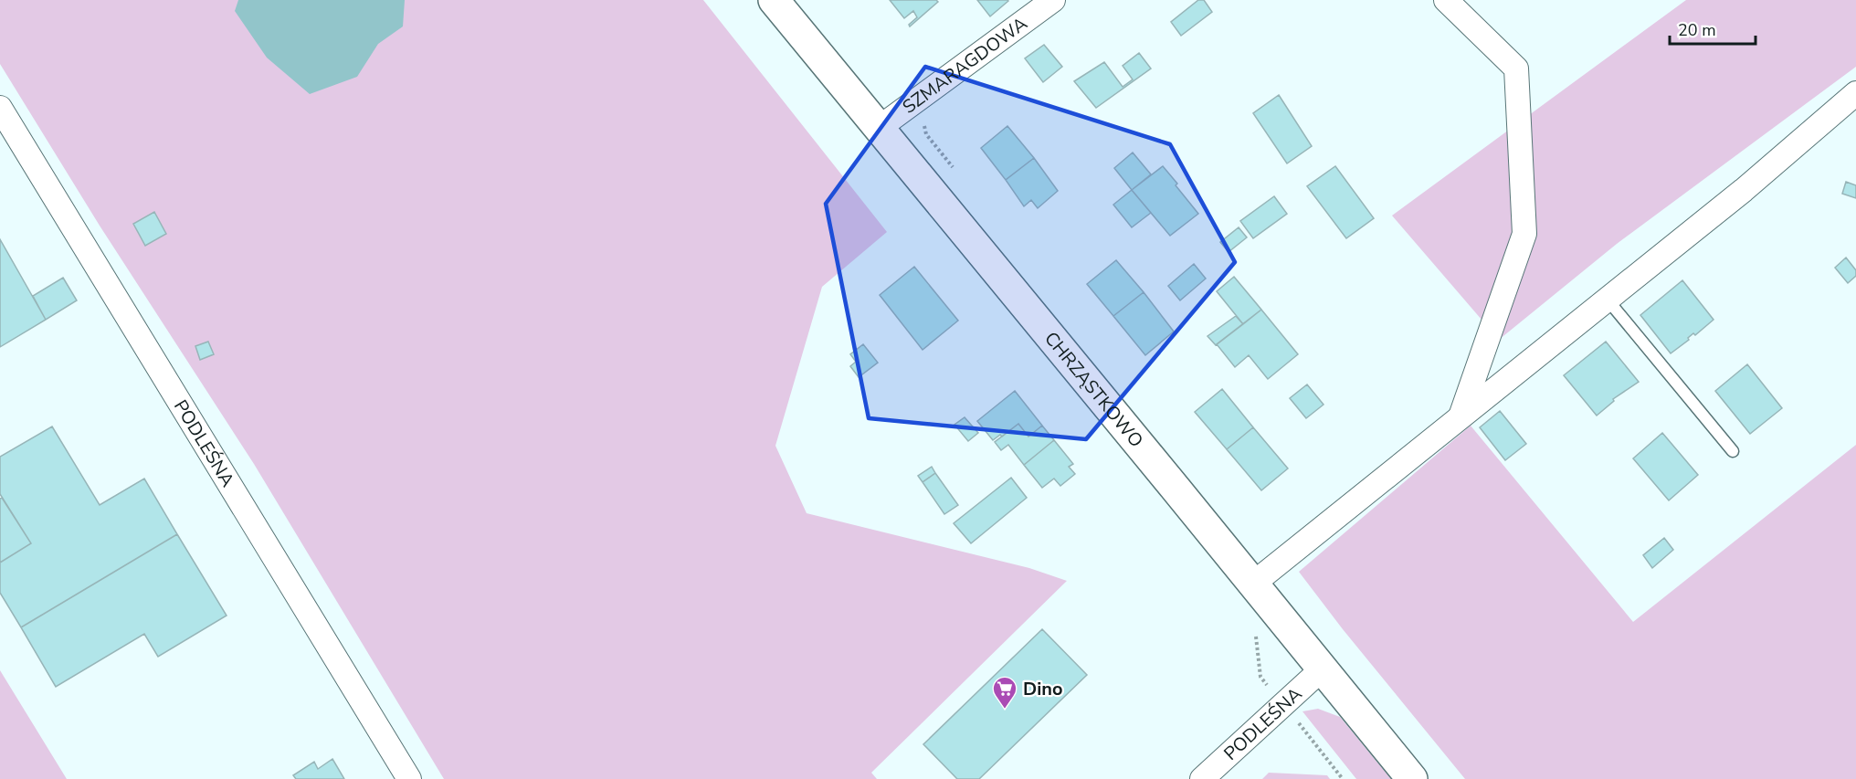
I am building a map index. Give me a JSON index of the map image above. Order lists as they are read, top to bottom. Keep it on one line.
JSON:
{"streets":{"street":["SZMARAGDOWA","CHRZĄSTKOWO","PODLEŚNA"]},"crossings":[["SZMARAGDOWA","CHRZĄSTKOWO"],["CHRZĄSTKOWO","PODLEŚNA"]],"places":{"supermarket":["Dino"]},"scale_bar":"20 m"}
